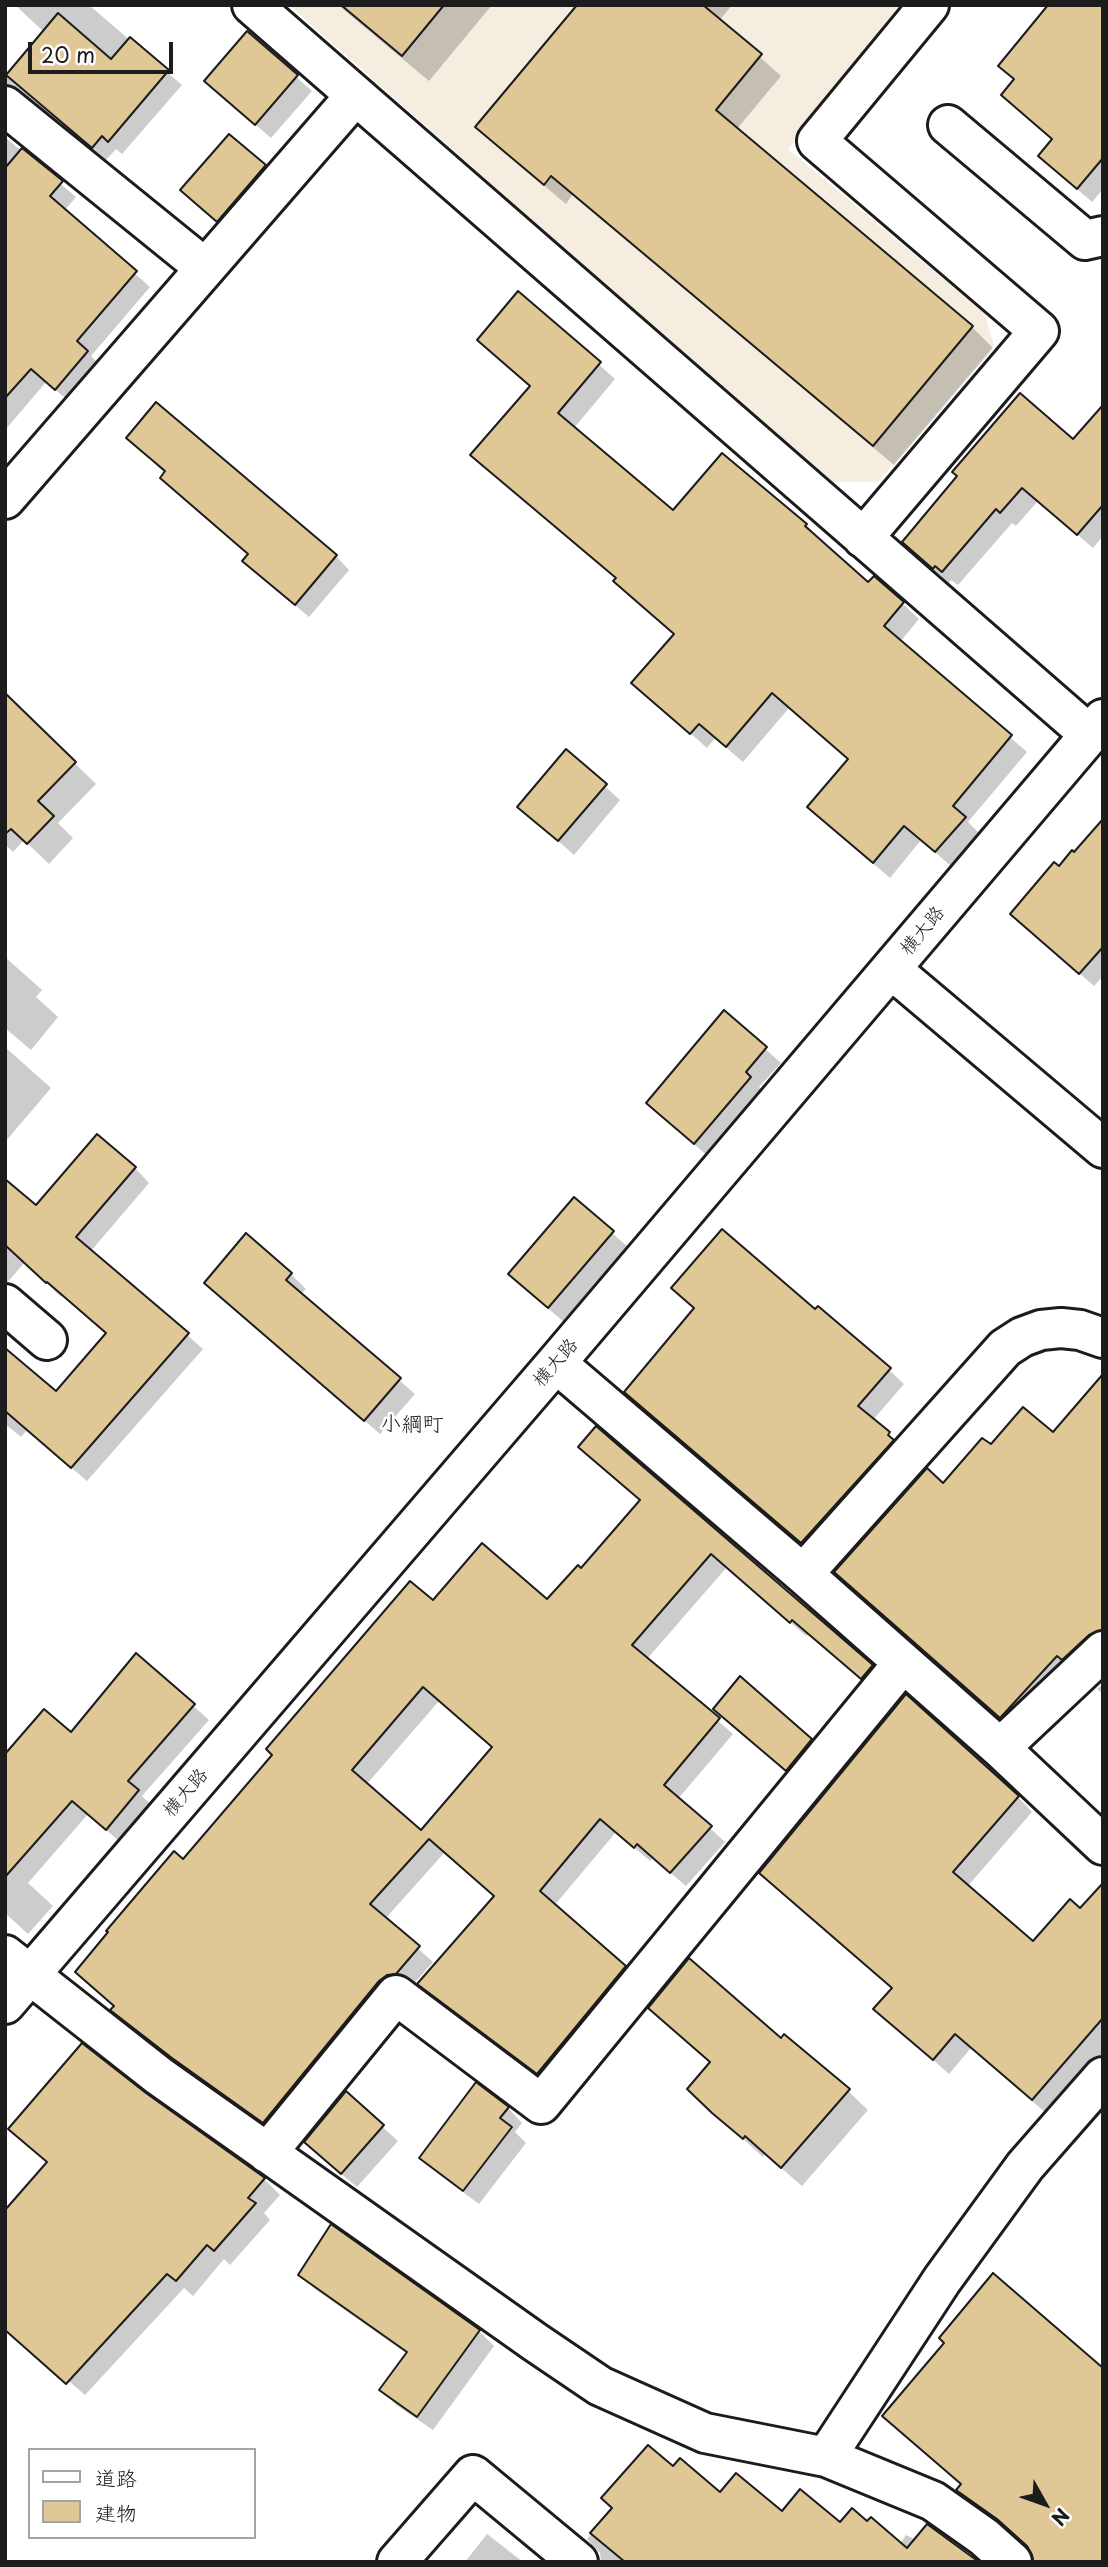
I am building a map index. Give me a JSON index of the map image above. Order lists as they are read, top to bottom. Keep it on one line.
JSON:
{"streets":{"street":["横大路"]},"districts":["小綱町"],"legend":["道路","建物"],"scale_bar":"20 m","north":"bottom right"}
